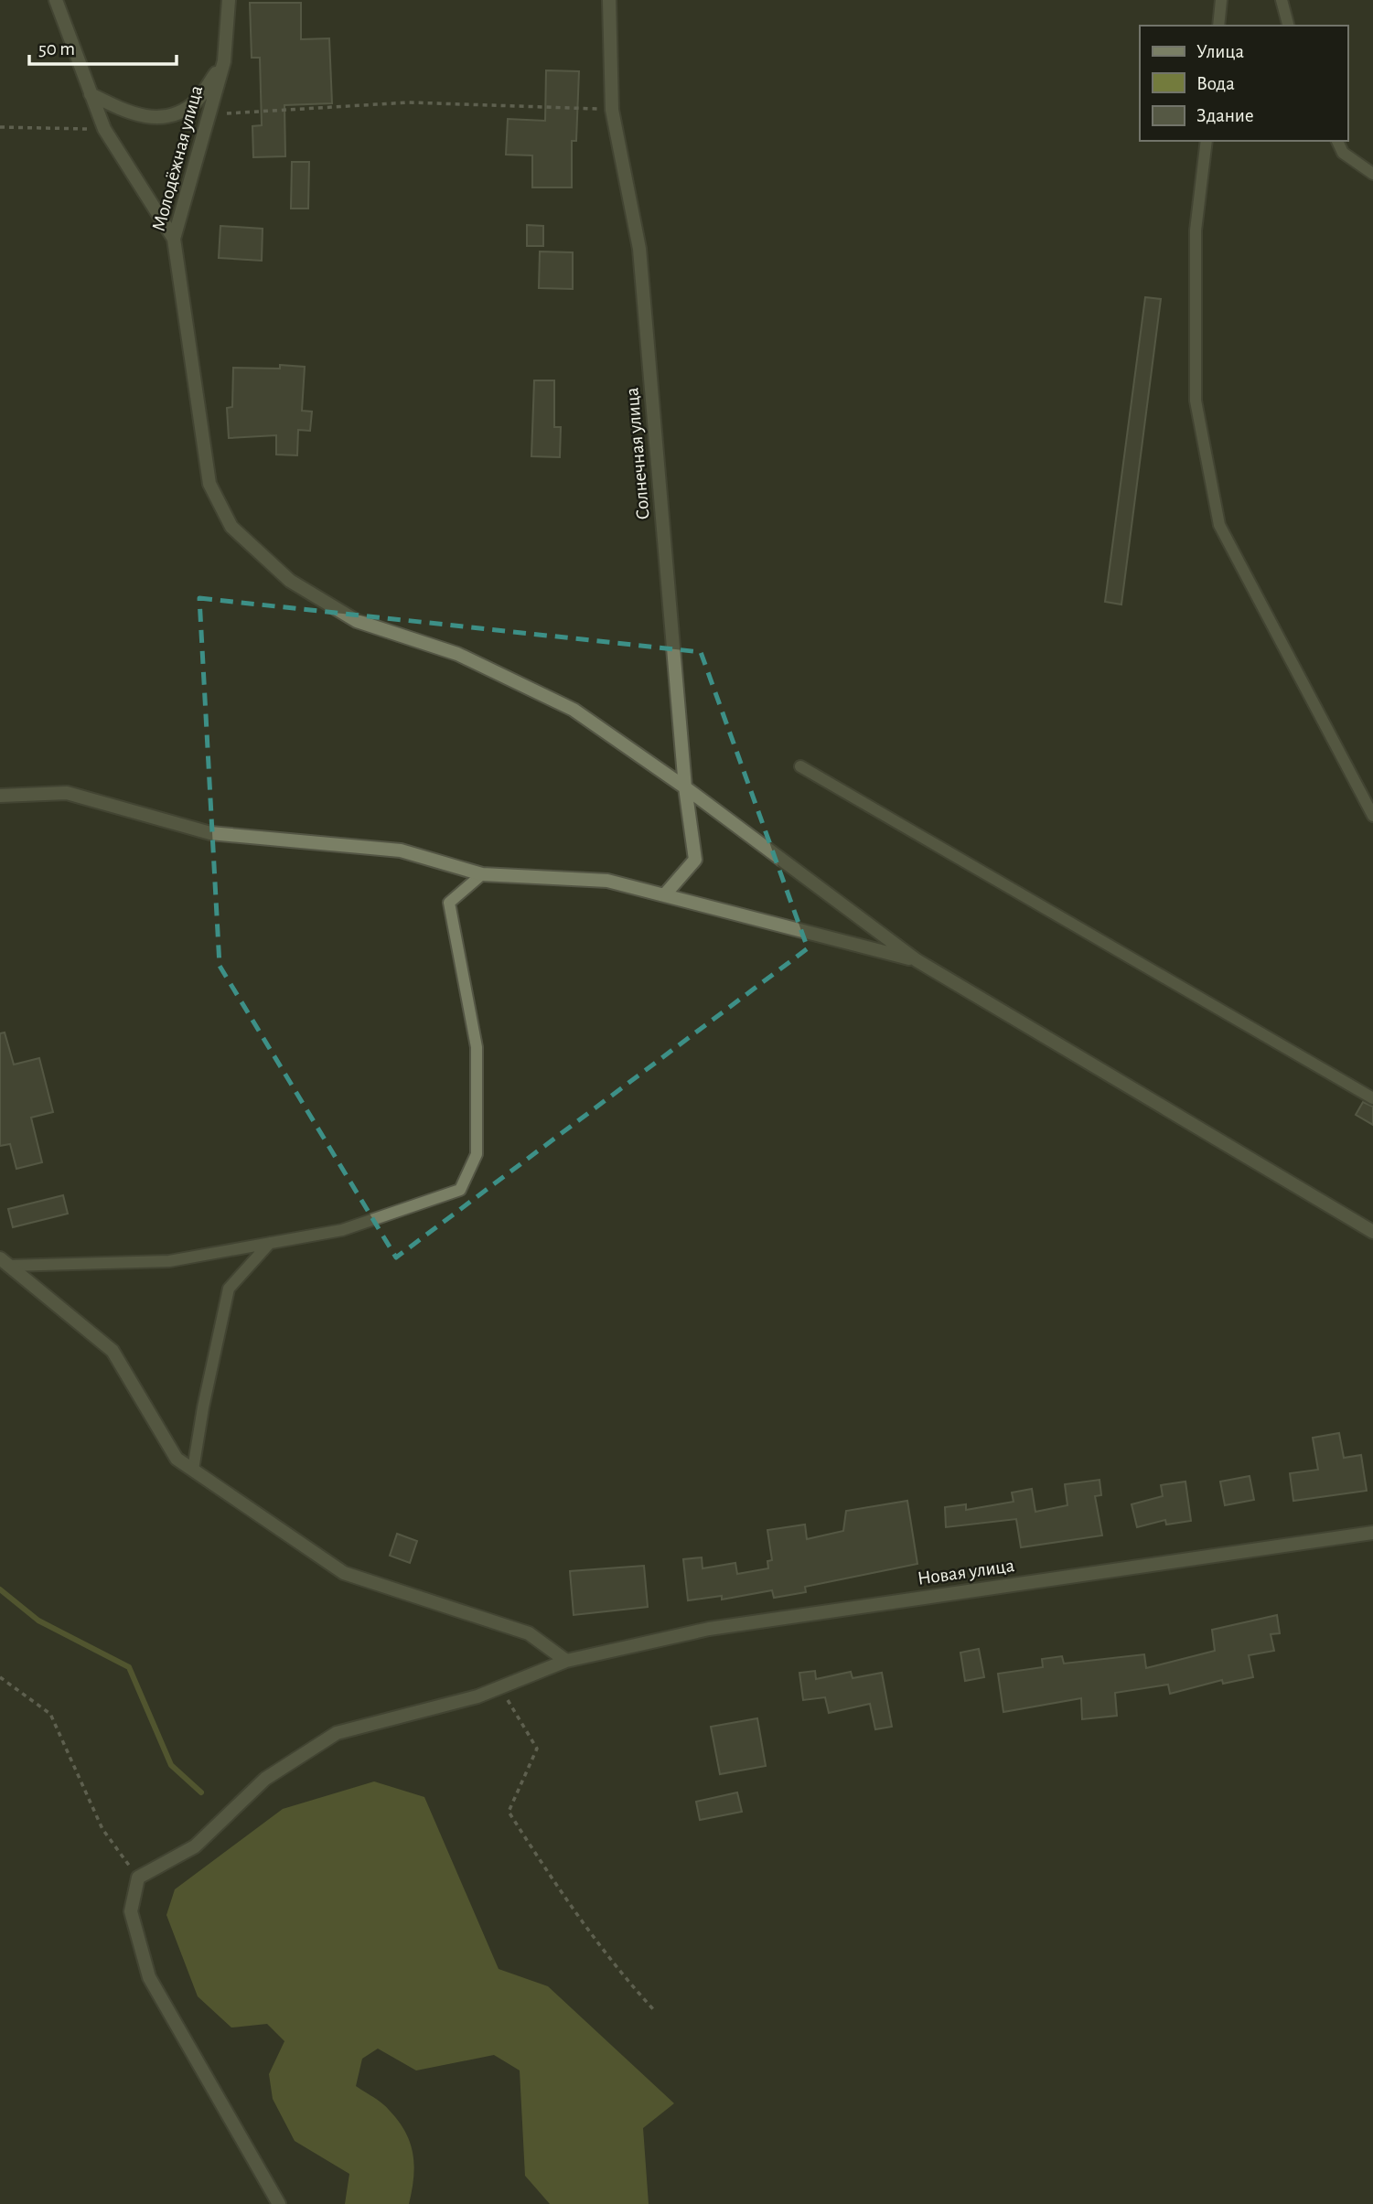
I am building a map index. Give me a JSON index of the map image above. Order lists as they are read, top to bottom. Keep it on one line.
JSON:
{"streets":{"street":["Молодёжная улица","Солнечная улица","Новая улица"]},"crossings":[["Молодёжная улица","Солнечная улица"]],"legend":["Улица","Вода","Здание"],"scale_bar":"50 m"}
